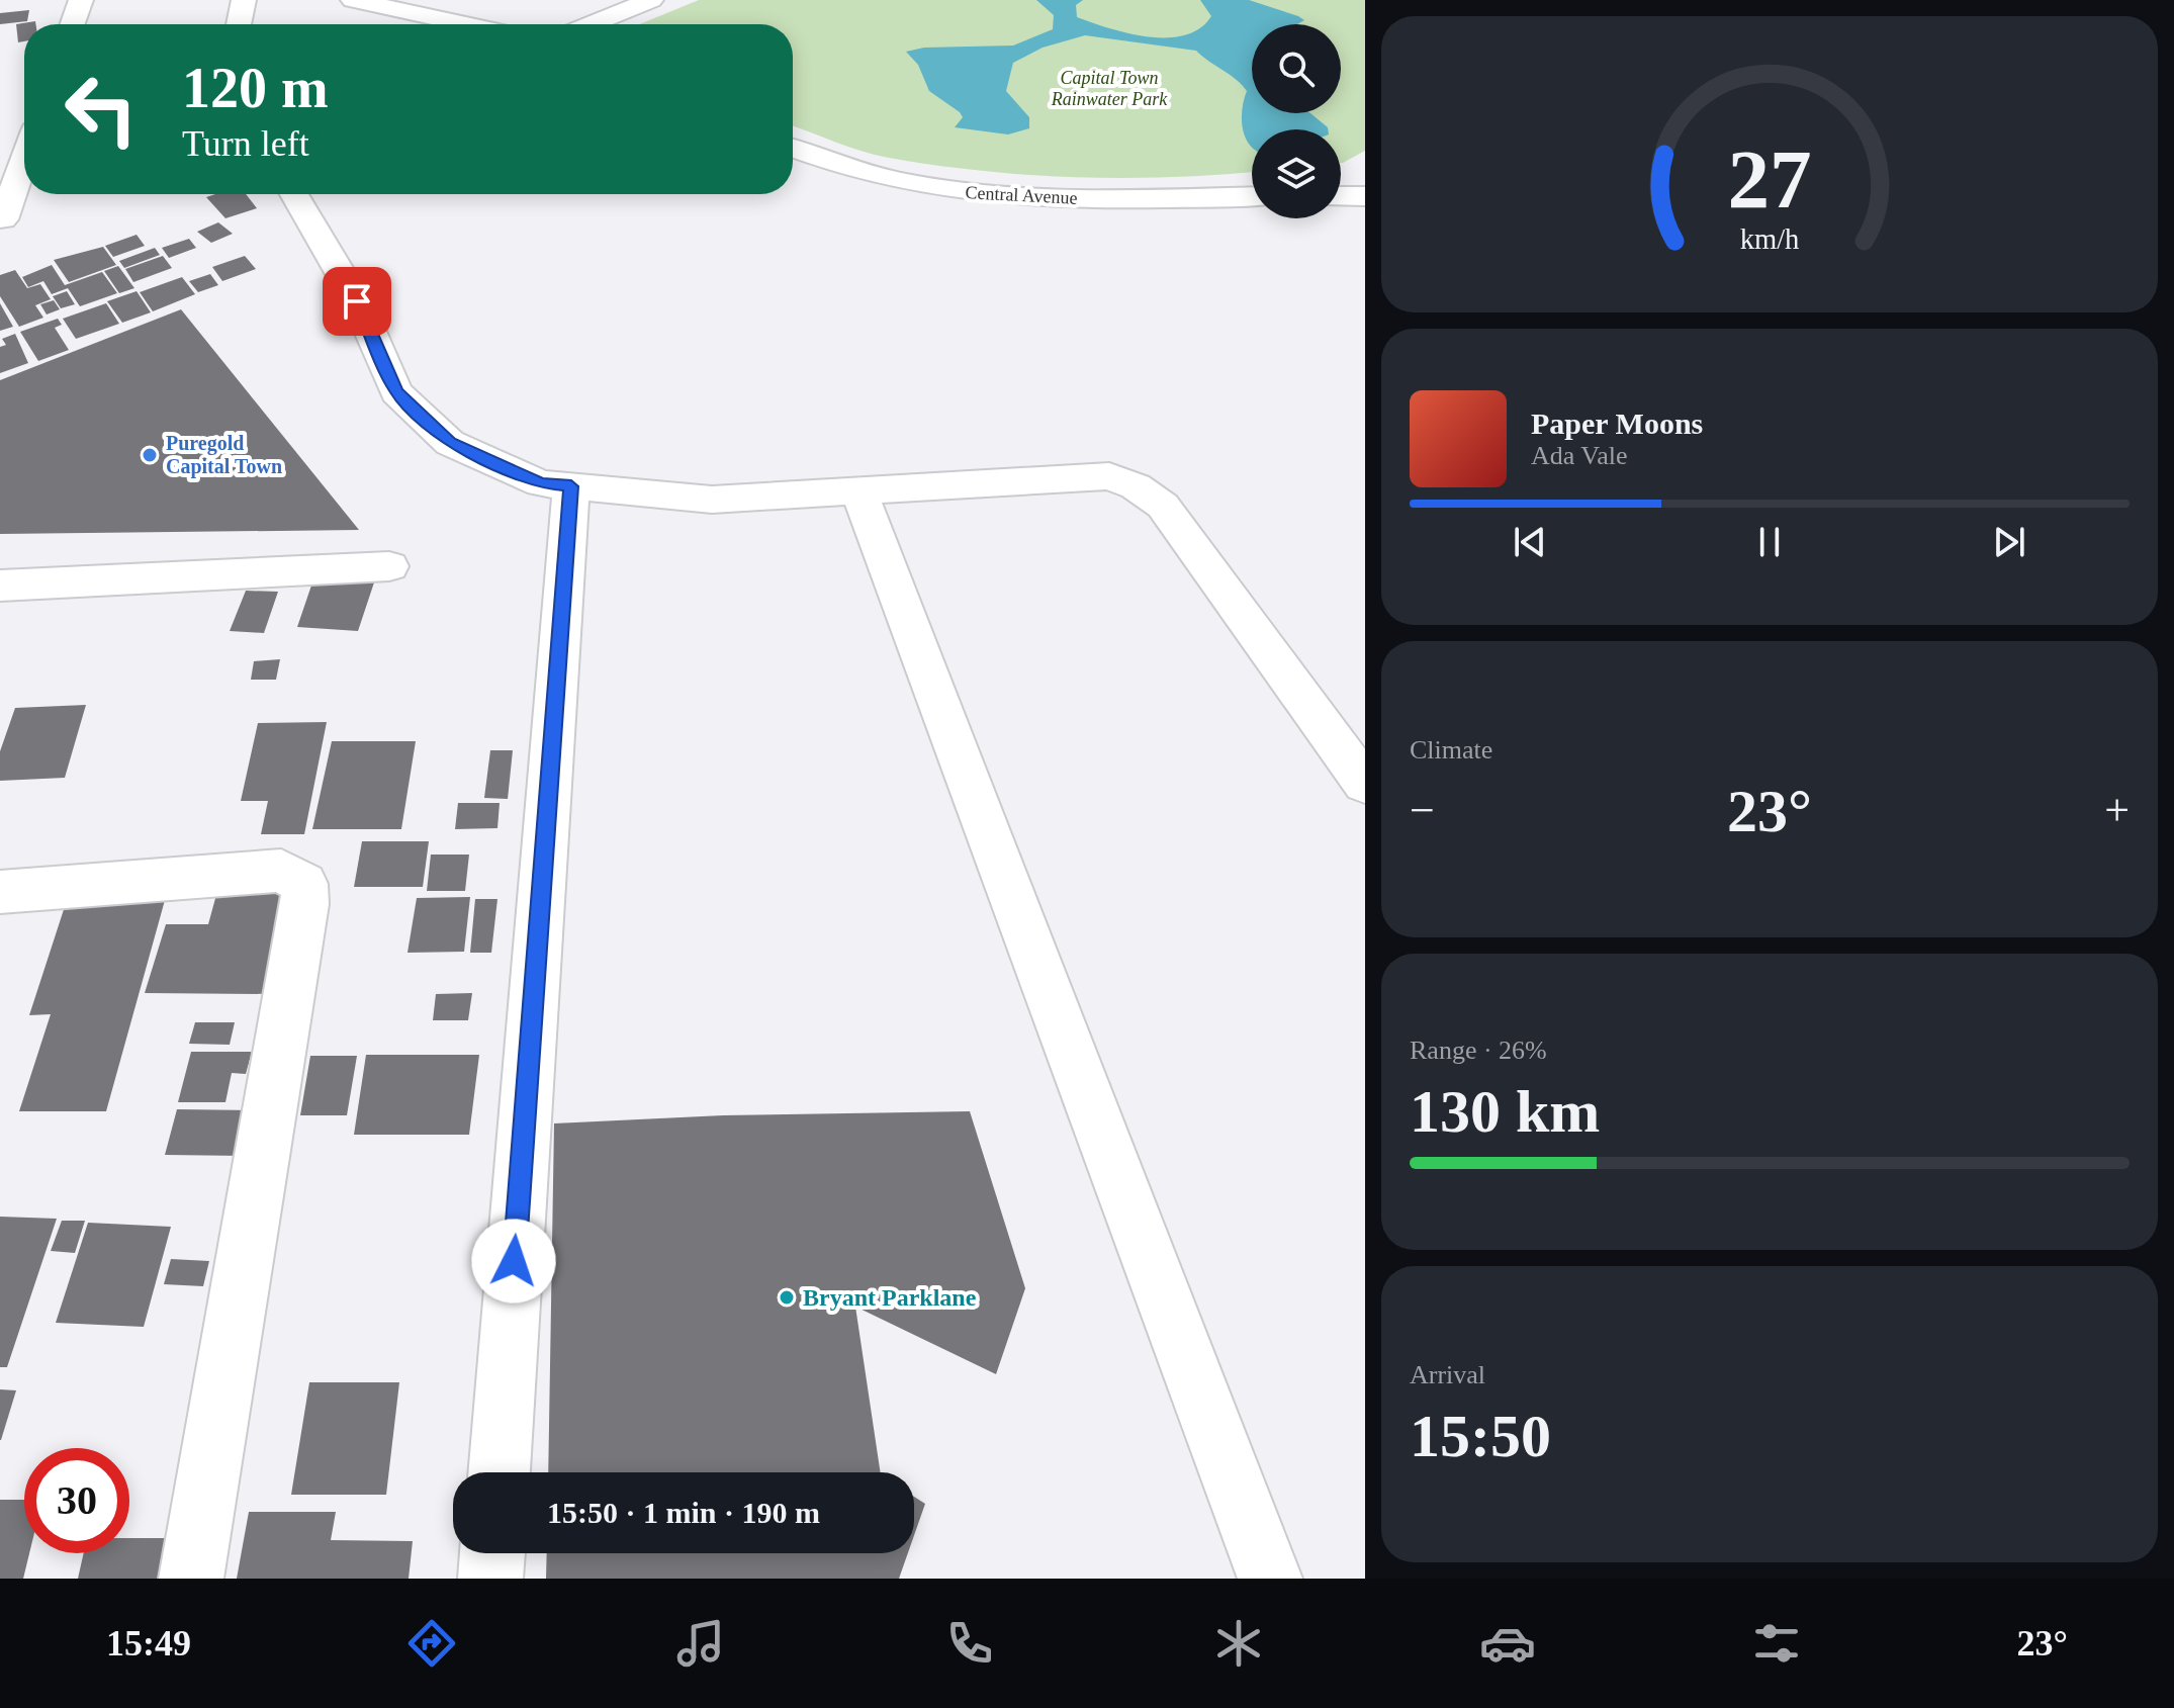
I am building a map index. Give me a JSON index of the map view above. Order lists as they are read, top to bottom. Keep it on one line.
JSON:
{"streets":{"street":["Central Avenue"]},"parks":["Capital Town Rainwater Park"],"places":["Puregold Capital Town","Bryant Parklane"],"page":{"turn":["120 m","Turn left"],"song":["Paper Moons","Ada Vale"],"tile":["Climate",["Range · 26%","130 km"],["Arrival","15:50"]],"heat":["−","23°","+"],"limit":"30","trip":"15:50 · 1 min · 190 m","tabs":["15:49","23°"],"gauge":["27","km/h"]}}
